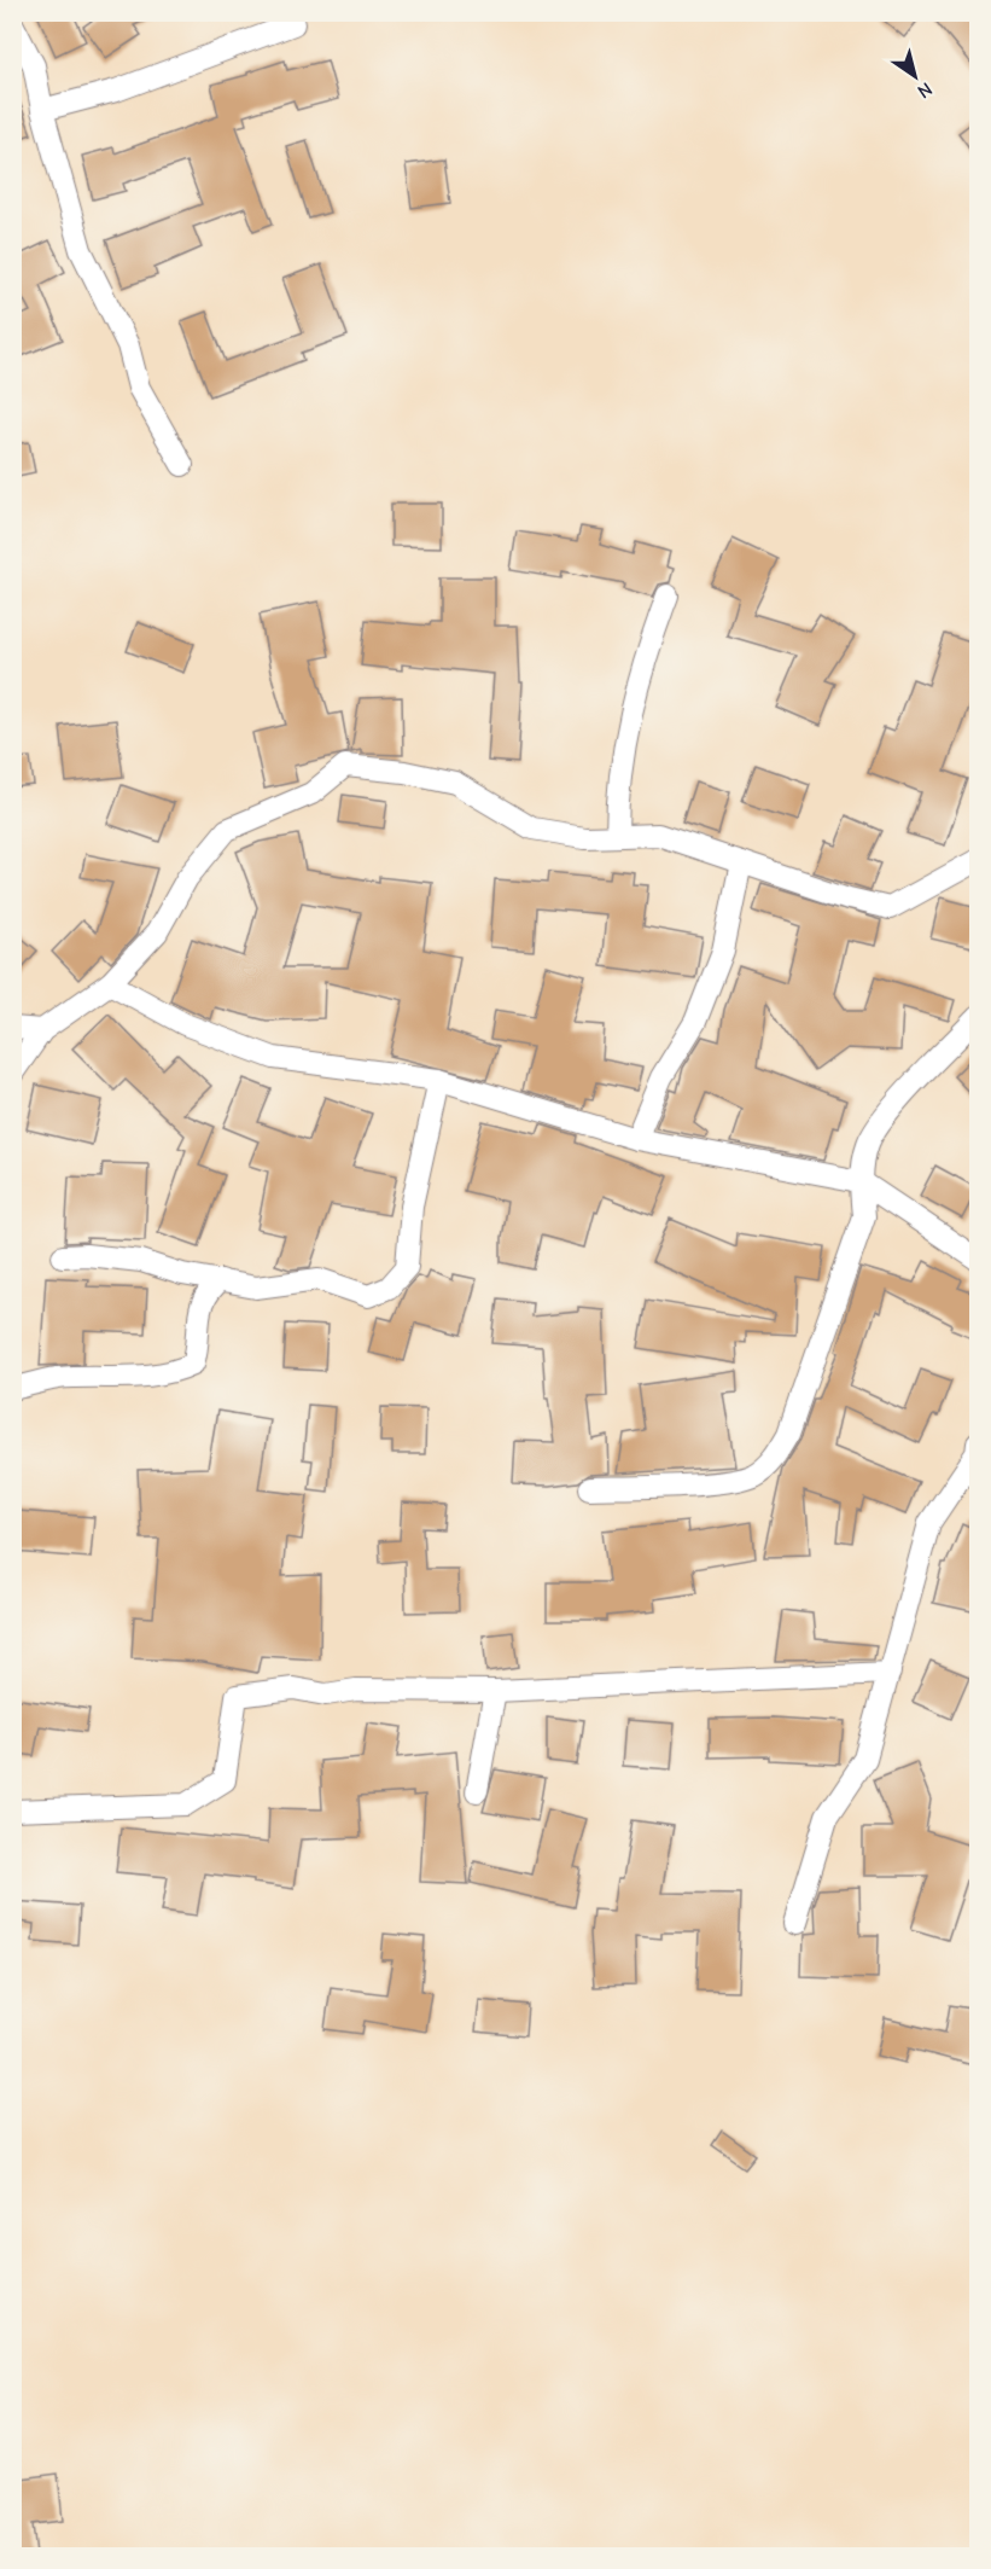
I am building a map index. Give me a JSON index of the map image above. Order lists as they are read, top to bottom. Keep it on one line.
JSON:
{"north":"bottom right"}
